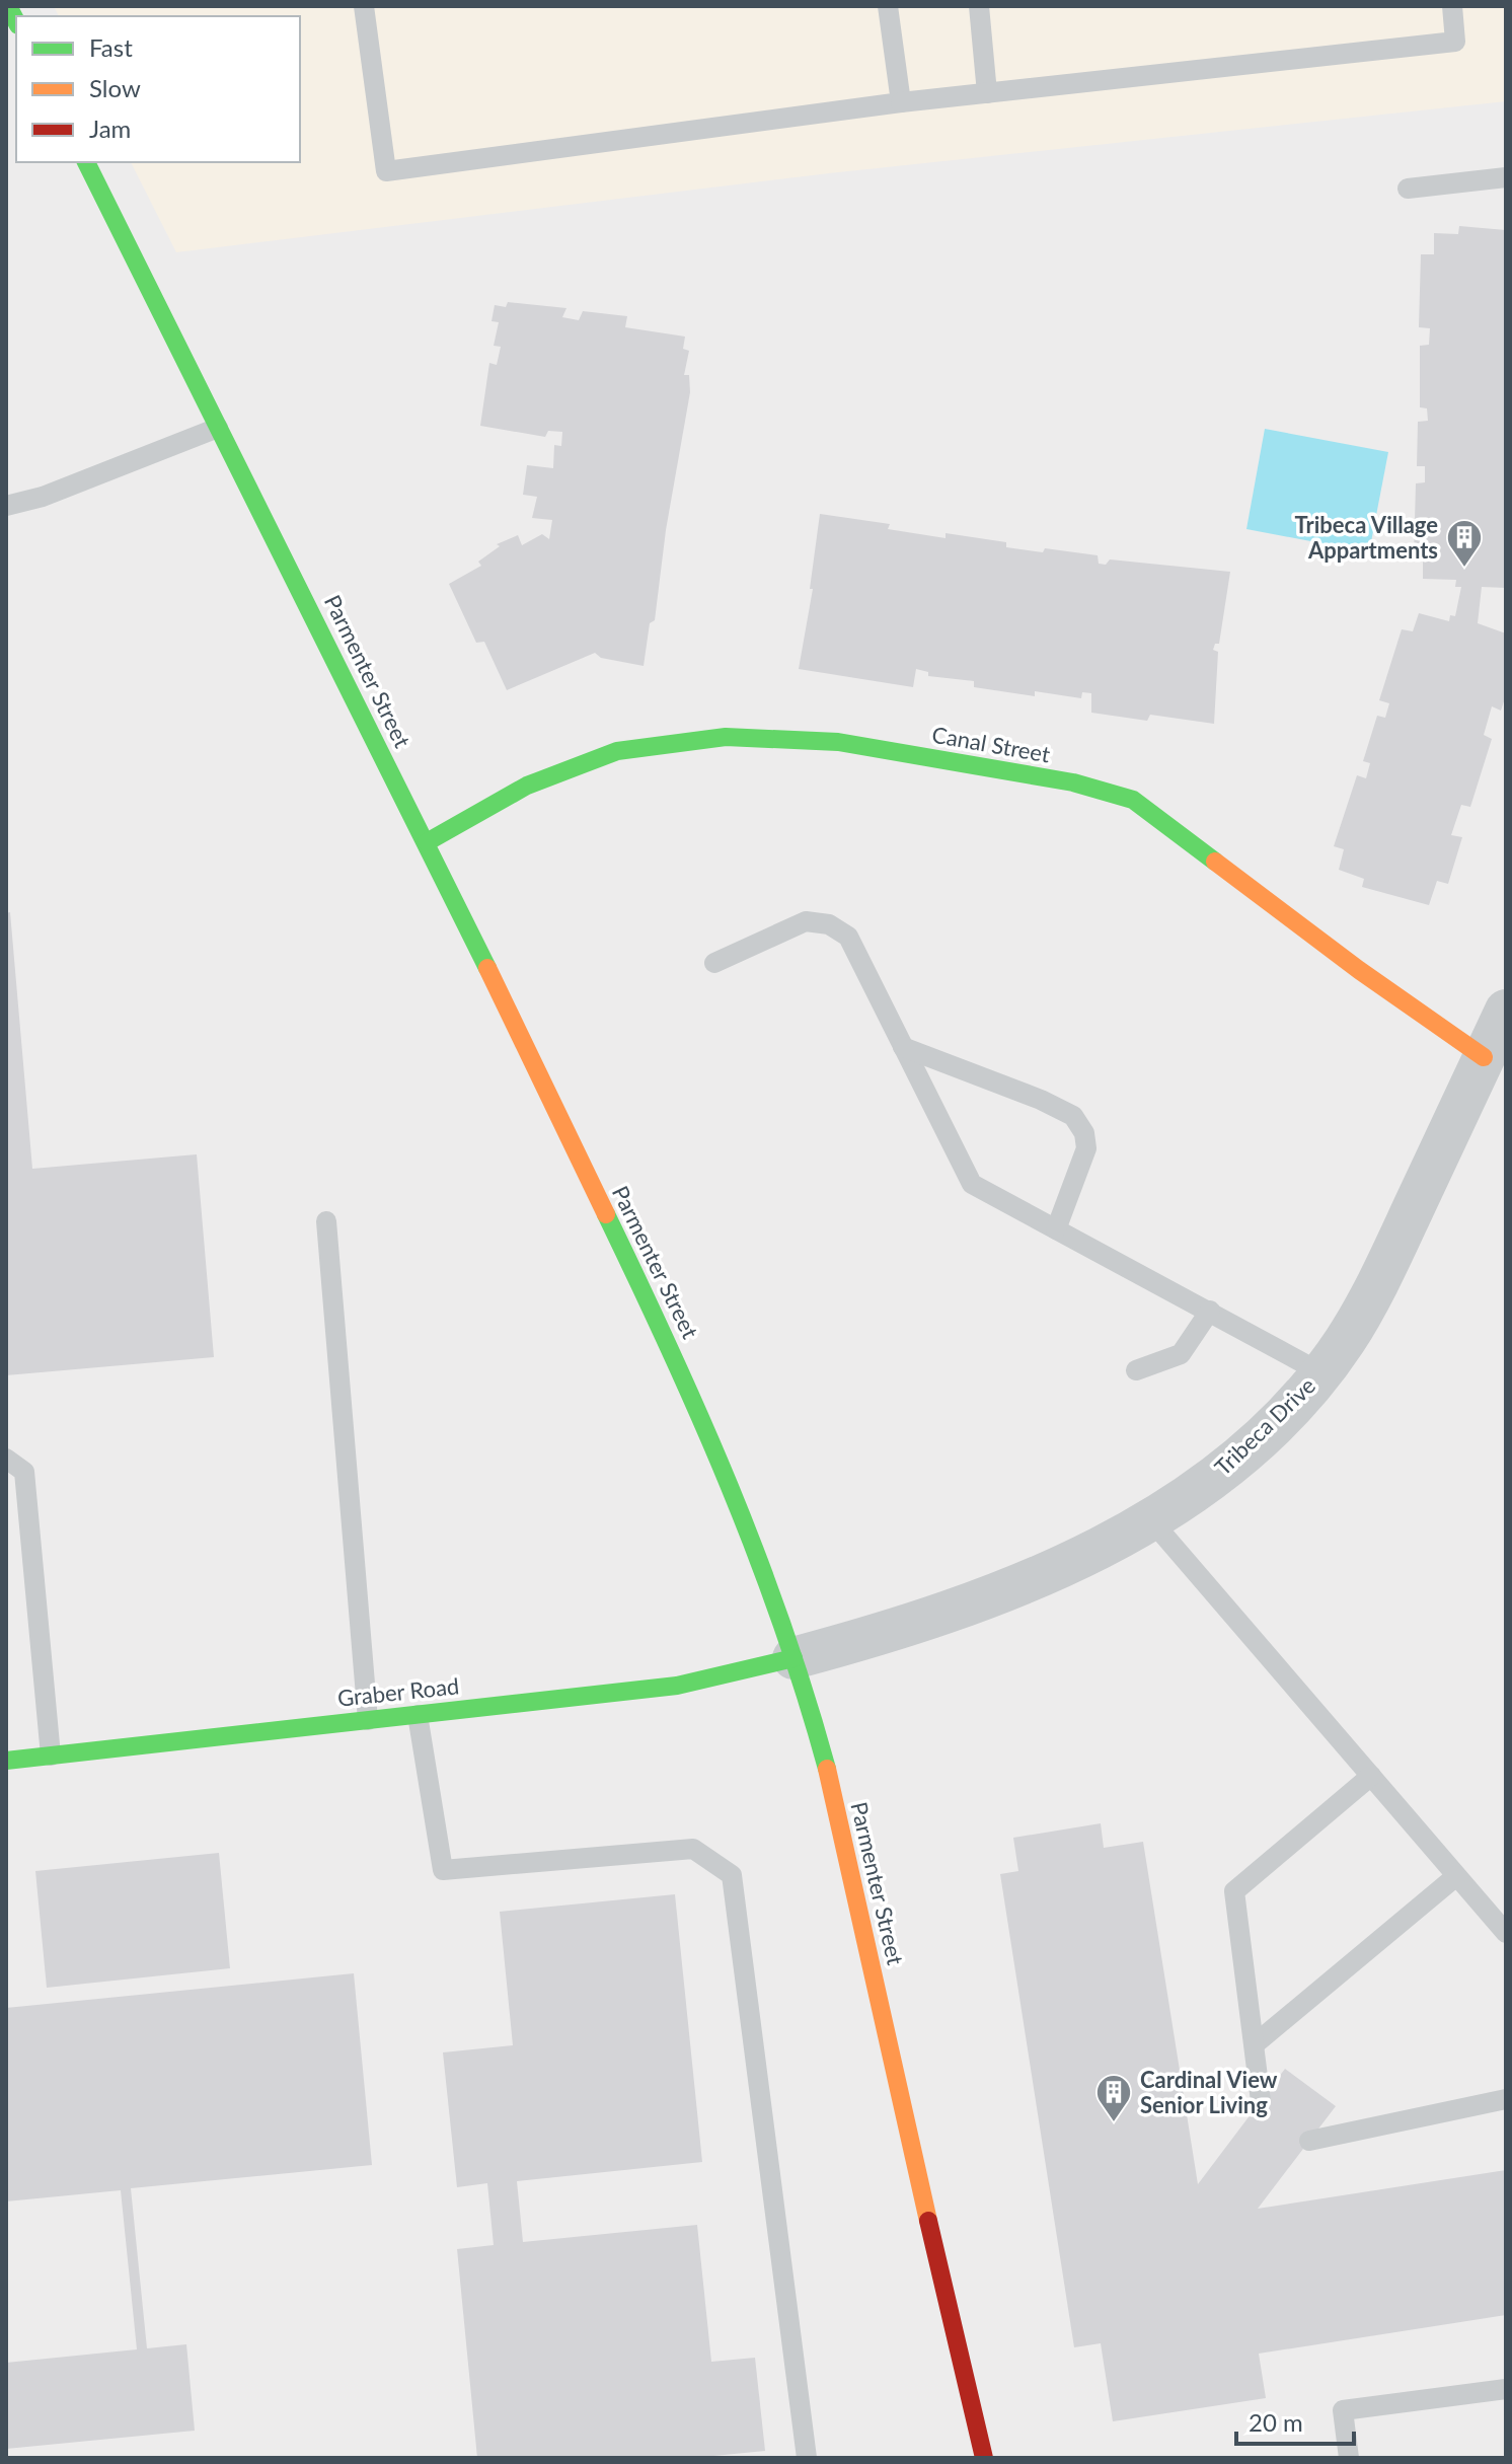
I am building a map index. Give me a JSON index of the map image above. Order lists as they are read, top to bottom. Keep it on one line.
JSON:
{"streets":{"street":["Parmenter Street","Canal Street","Tribeca Drive","Graber Road"]},"crossings":[["Parmenter Street","Canal Street"],["Parmenter Street","Tribeca Drive"],["Parmenter Street","Graber Road"],["Canal Street","Tribeca Drive"],["Tribeca Drive","Graber Road"]],"places":{"building":["Tribeca Village Appartments","Cardinal View Senior Living"]},"legend":["Fast","Slow","Jam"],"scale_bar":"20 m"}
